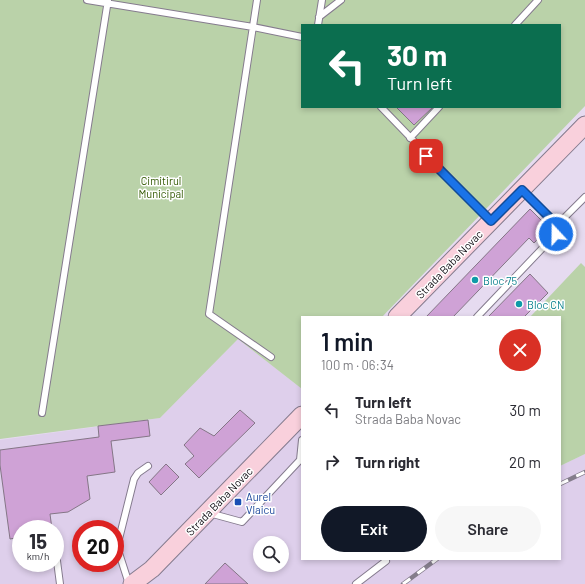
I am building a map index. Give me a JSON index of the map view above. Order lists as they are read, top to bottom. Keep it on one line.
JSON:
{"streets":{"main road":["Strada Baba Novac"]},"parks":["Cimitirul Municipal"],"places":{"other":["Bloc 75","Bloc CN"],"transit":["Aurel Vlaicu"]},"page":{"turn":["30 m","Turn left"],"heading":["1 min","100 m · 06:34"],"list":[{"name":"Turn left","note":"Strada Baba Novac","value":"30 m"},{"name":"Turn right","value":"20 m"}],"buttons":["Exit","Share"],"speed":"15 km/h","limit":"20"}}
